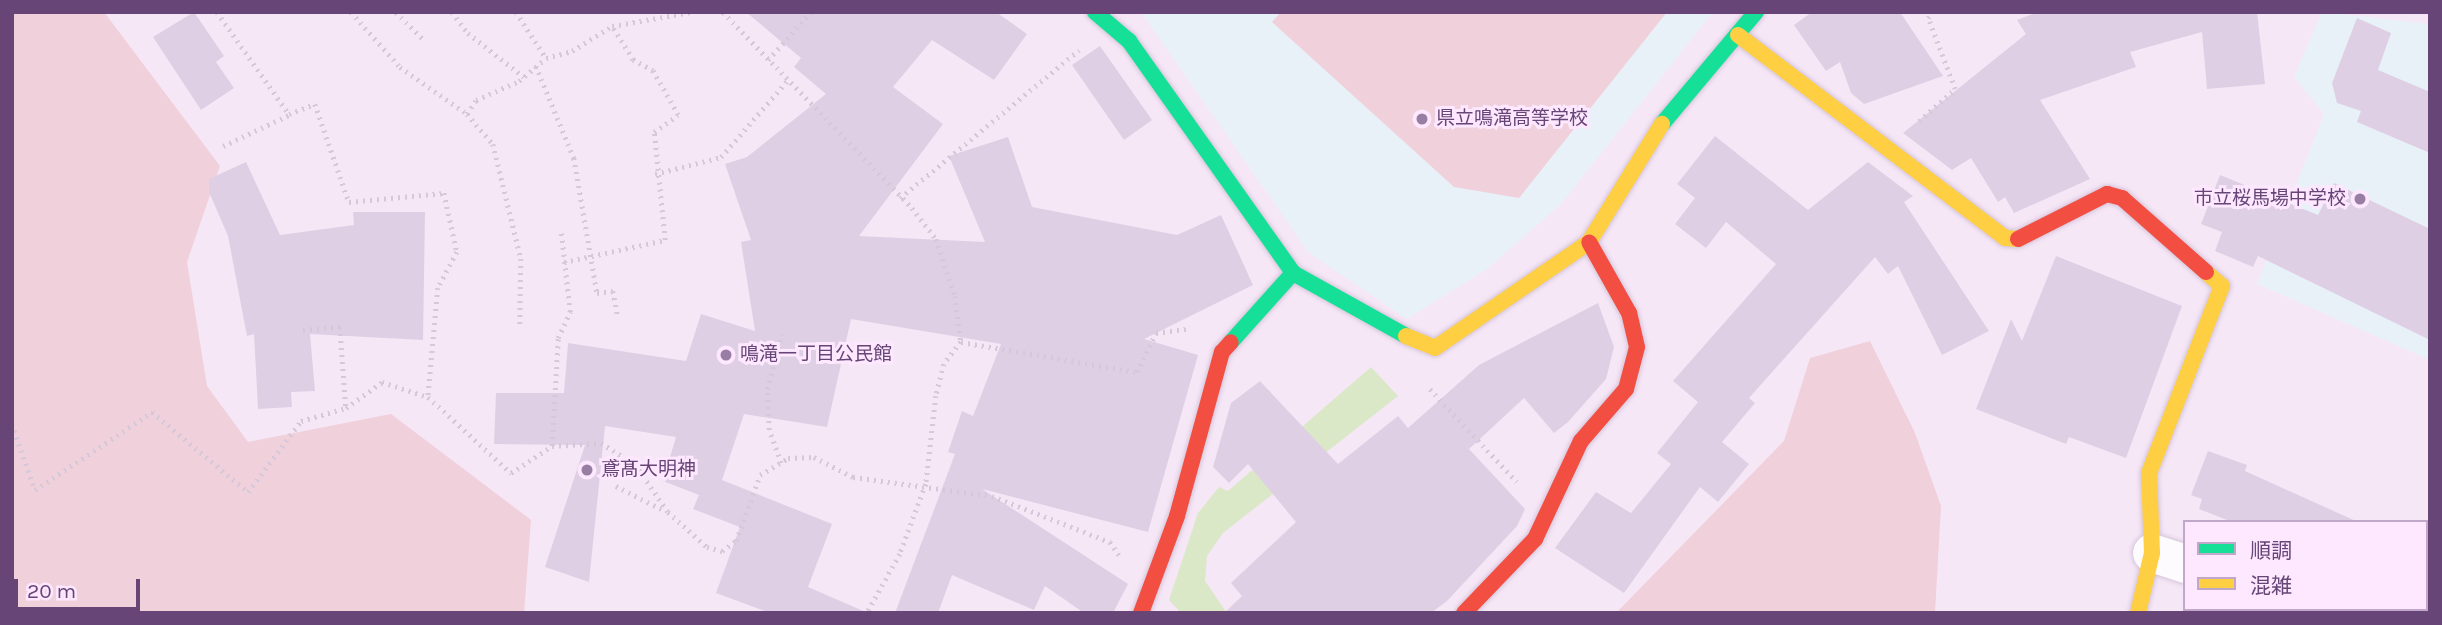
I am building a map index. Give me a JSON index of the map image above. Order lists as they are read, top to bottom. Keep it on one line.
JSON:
{"places":["県立鳴滝高等学校","市立桜馬場中学校","鳴滝一丁目公民館","鳶髙大明神"],"legend":["順調","混雑"],"scale_bar":"20 m"}
